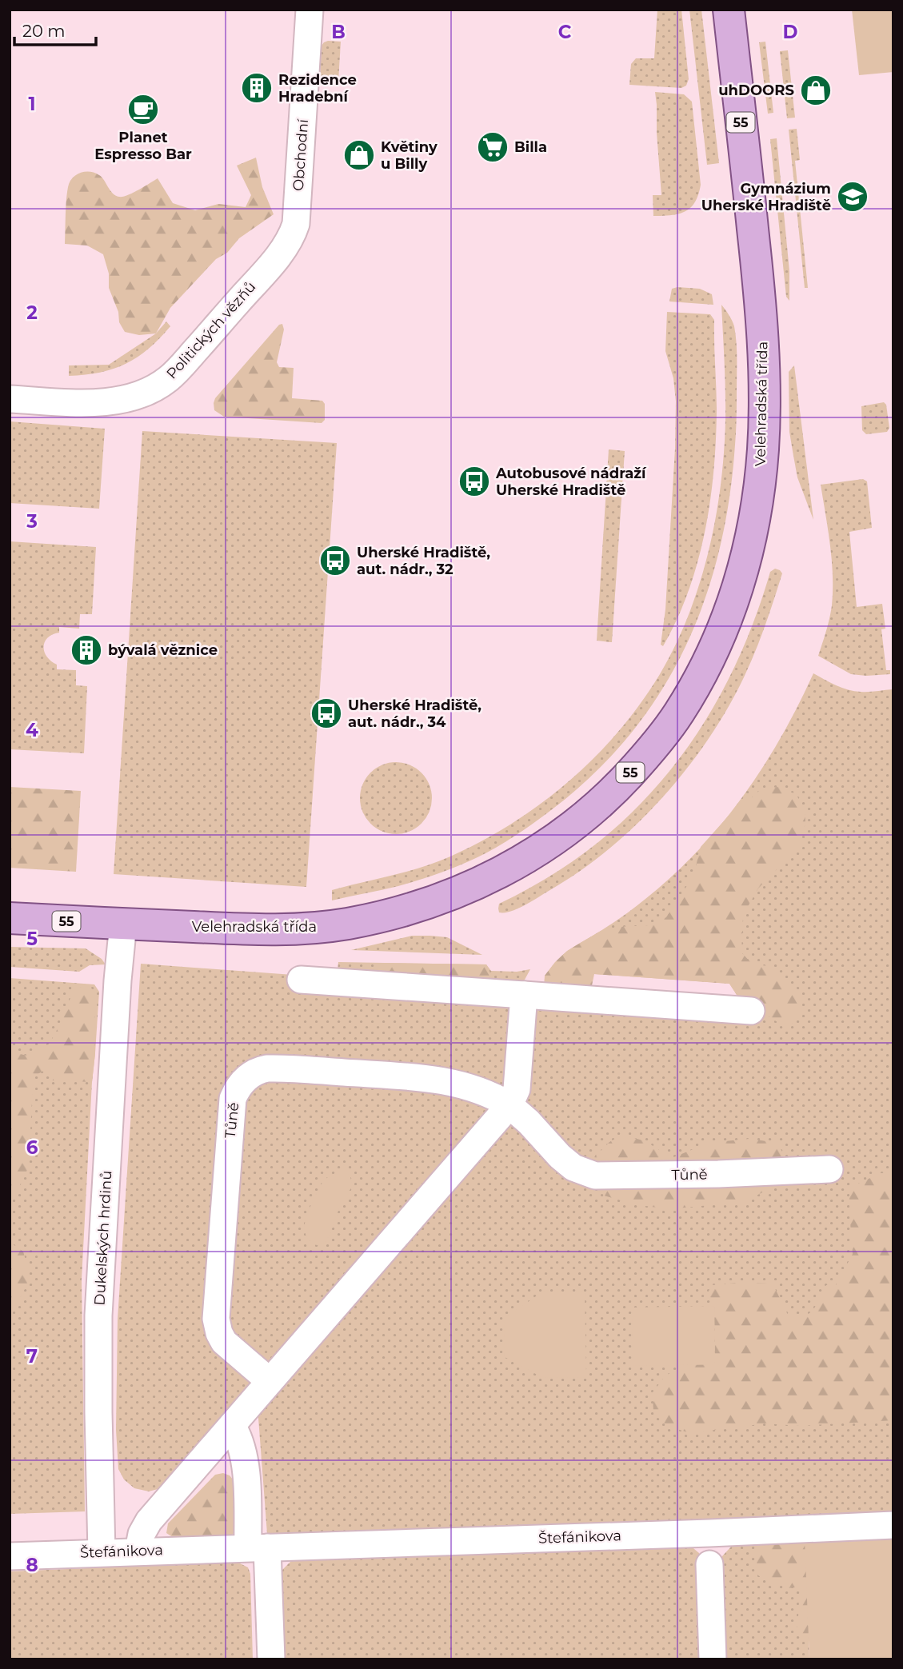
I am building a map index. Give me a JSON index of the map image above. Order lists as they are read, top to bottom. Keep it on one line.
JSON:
{"streets":{"main road":["55","Velehradská třída"],"street":["Obchodní","Politických vězňů","Tůně","Dukelských hrdinů","Štefánikova"]},"crossings":[["Obchodní","Politických vězňů"],["Velehradská třída","Dukelských hrdinů"],["Dukelských hrdinů","Štefánikova"]],"places":{"building":["Rezidence Hradební","bývalá věznice"],"shop":["uhDOORS","Květiny u Billy"],"cafe":["Planet Espresso Bar"],"supermarket":["Billa"],"school or university":["Gymnázium Uherské Hradiště"],"bus stop":["Autobusové nádraží Uherské Hradiště","Uherské Hradiště, aut. nádr., 32","Uherské Hradiště, aut. nádr., 34"]},"scale_bar":"20 m","grid":{"columns":["B","C","D"],"rows":["1","2","3","4","5","6","7","8"]}}
